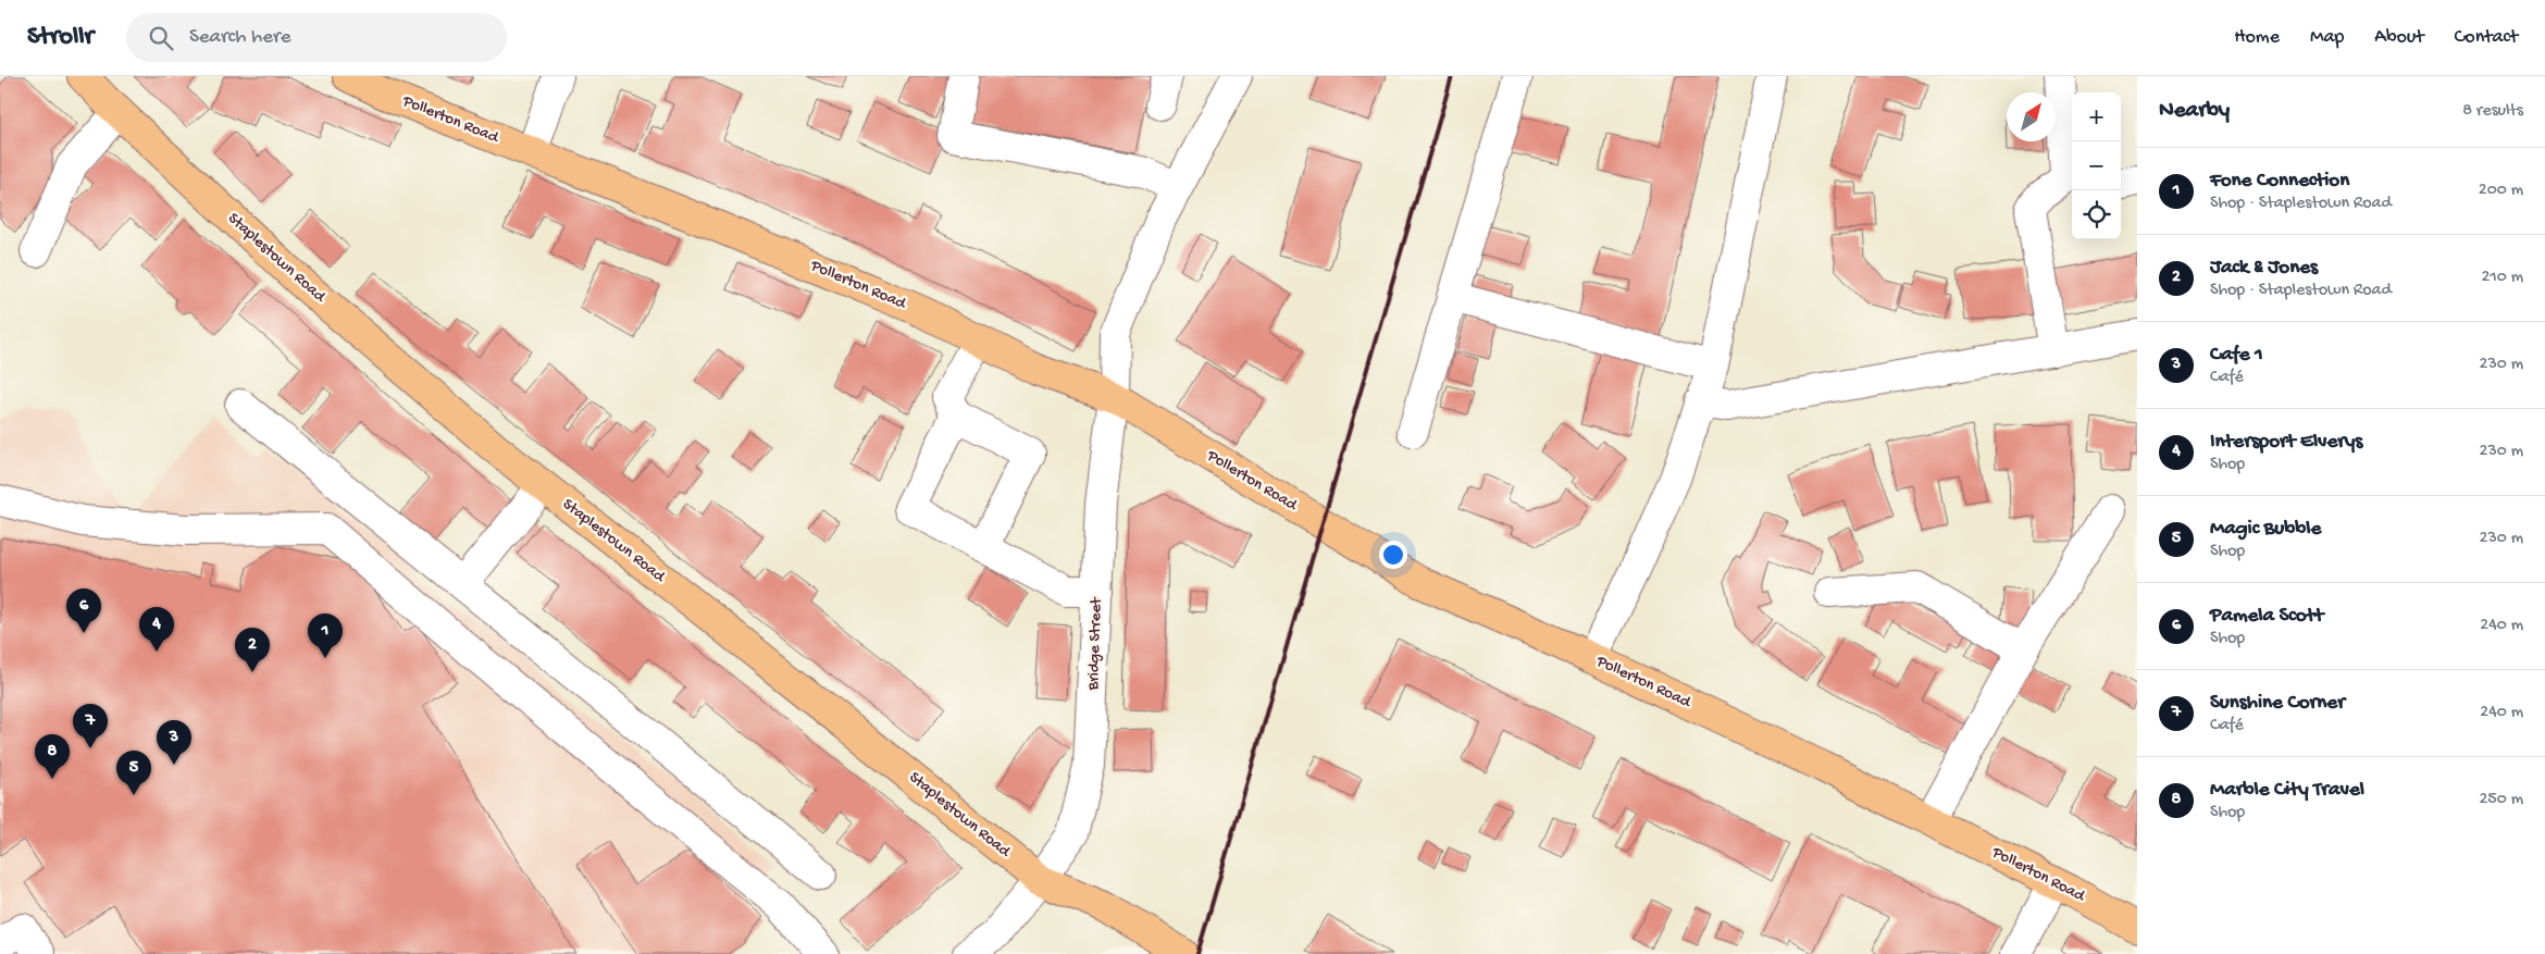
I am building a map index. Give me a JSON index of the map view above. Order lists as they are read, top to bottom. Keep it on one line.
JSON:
{"streets":{"main road":["Pollerton Road","Staplestown Road"],"street":["Bridge Street"]},"crossings":[["Pollerton Road","Bridge Street"],["Staplestown Road","Bridge Street"]],"north":"top right","page":{"header":"Strollr","search":"Search here","nav":["Home","Map","About","Contact"],"heading":["Nearby","8 results"],"map_buttons":["+","−"],"list":[{"mark":"1","name":"Fone Connection","note":"Shop · Staplestown Road","value":"200 m"},{"mark":"2","name":"Jack & Jones","note":"Shop · Staplestown Road","value":"210 m"},{"mark":"3","name":"Cafe 1","note":"Café","value":"230 m"},{"mark":"4","name":"Intersport Elverys","note":"Shop","value":"230 m"},{"mark":"5","name":"Magic Bubble","note":"Shop","value":"230 m"},{"mark":"6","name":"Pamela Scott","note":"Shop","value":"240 m"},{"mark":"7","name":"Sunshine Corner","note":"Café","value":"240 m"},{"mark":"8","name":"Marble City Travel","note":"Shop","value":"250 m"}],"pins":["6","4","1","2","7","3","8","5"]}}
